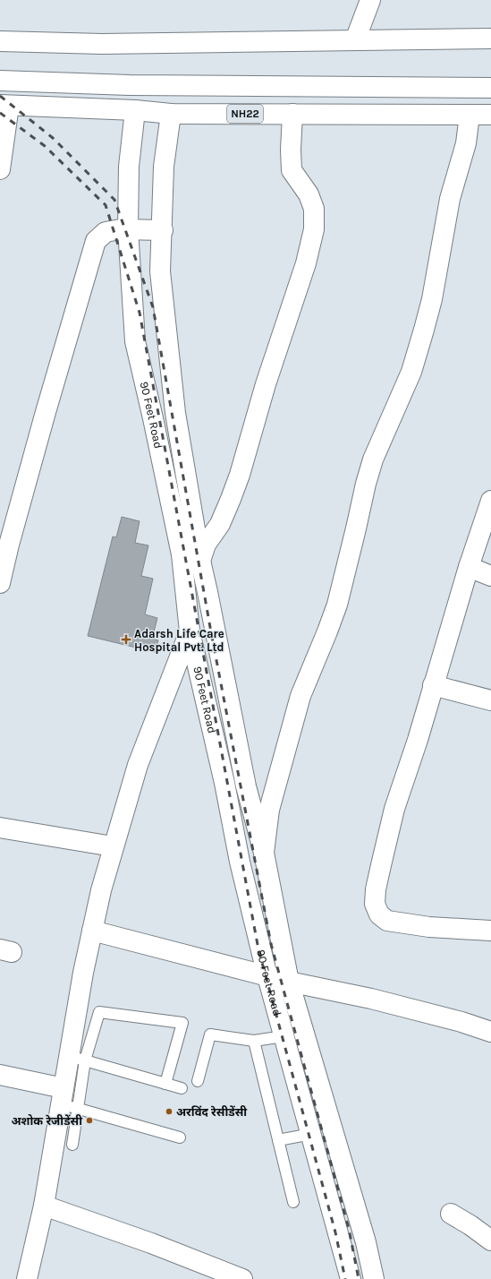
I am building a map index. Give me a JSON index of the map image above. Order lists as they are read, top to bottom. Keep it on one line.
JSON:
{"streets":{"main road":["NH22","90 Feet Road"]},"crossings":[["NH22","90 Feet Road"]],"places":{"health":["Adarsh Life Care Hospital Pvt. Ltd"],"other":["अरविंद रेसीडेंसी","अशोक रेजीडेंसी"]}}
